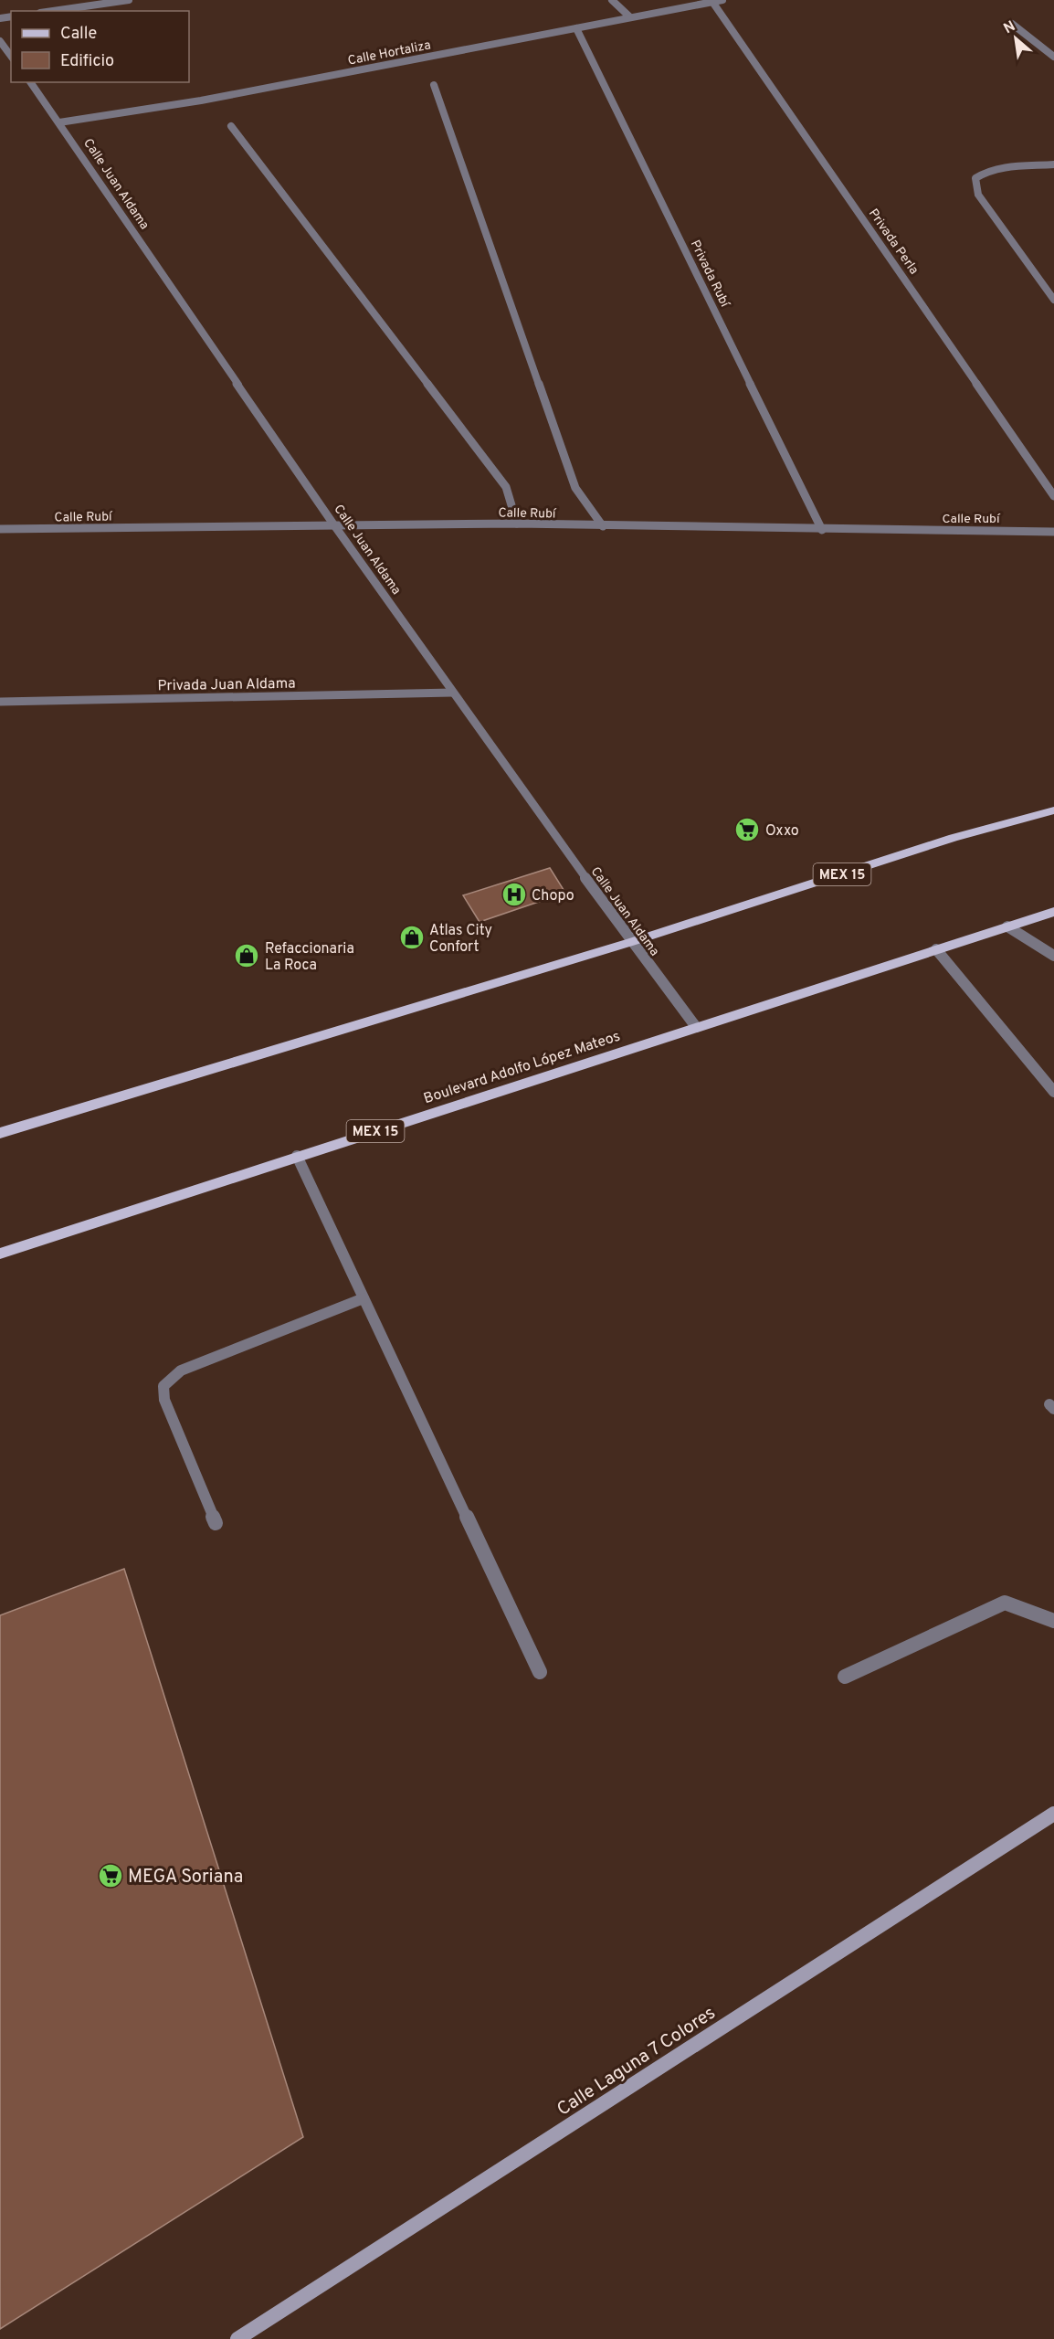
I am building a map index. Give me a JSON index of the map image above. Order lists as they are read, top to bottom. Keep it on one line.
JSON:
{"streets":{"main road":["MEX 15","Boulevard Adolfo López Mateos","Calle Laguna 7 Colores"],"street":["Calle Hortaliza","Calle Juan Aldama","Privada Perla","Privada Rubí","Calle Rubí","Privada Juan Aldama"]},"crossings":[["Calle Hortaliza","Calle Juan Aldama"],["Calle Hortaliza","Privada Perla"],["Calle Hortaliza","Privada Rubí"],["Calle Juan Aldama","Calle Rubí"],["Calle Juan Aldama","Privada Juan Aldama"],["Calle Juan Aldama","MEX 15"],["Calle Juan Aldama","Boulevard Adolfo López Mateos"],["Privada Rubí","Calle Rubí"]],"places":{"supermarket":["Oxxo","MEGA Soriana"],"hospital":["Chopo"],"shop":["Atlas City Confort","Refaccionaria La Roca"]},"legend":["Calle","Edificio"],"north":"top left"}
